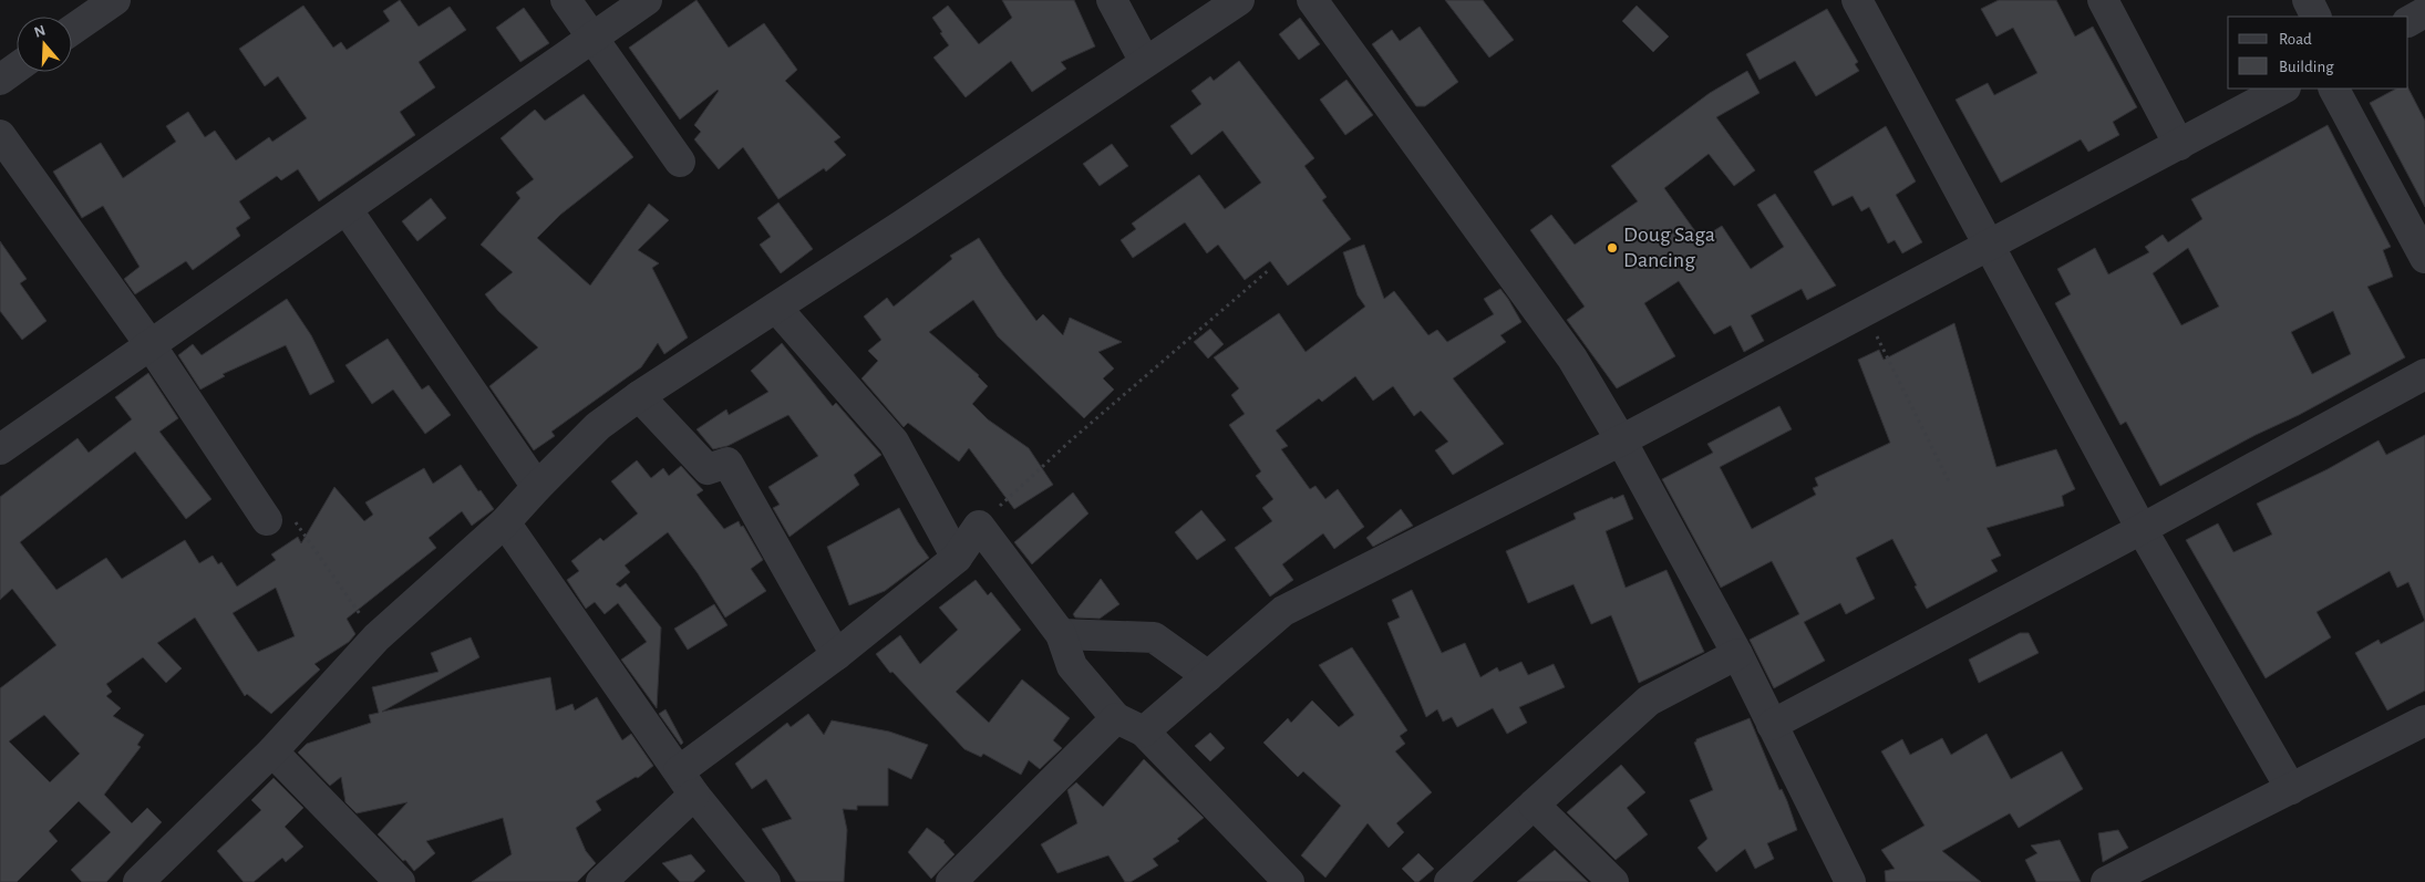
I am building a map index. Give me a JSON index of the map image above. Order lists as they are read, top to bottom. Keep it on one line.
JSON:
{"places":["Doug Saga Dancing"],"legend":["Road","Building"],"north":"top"}
